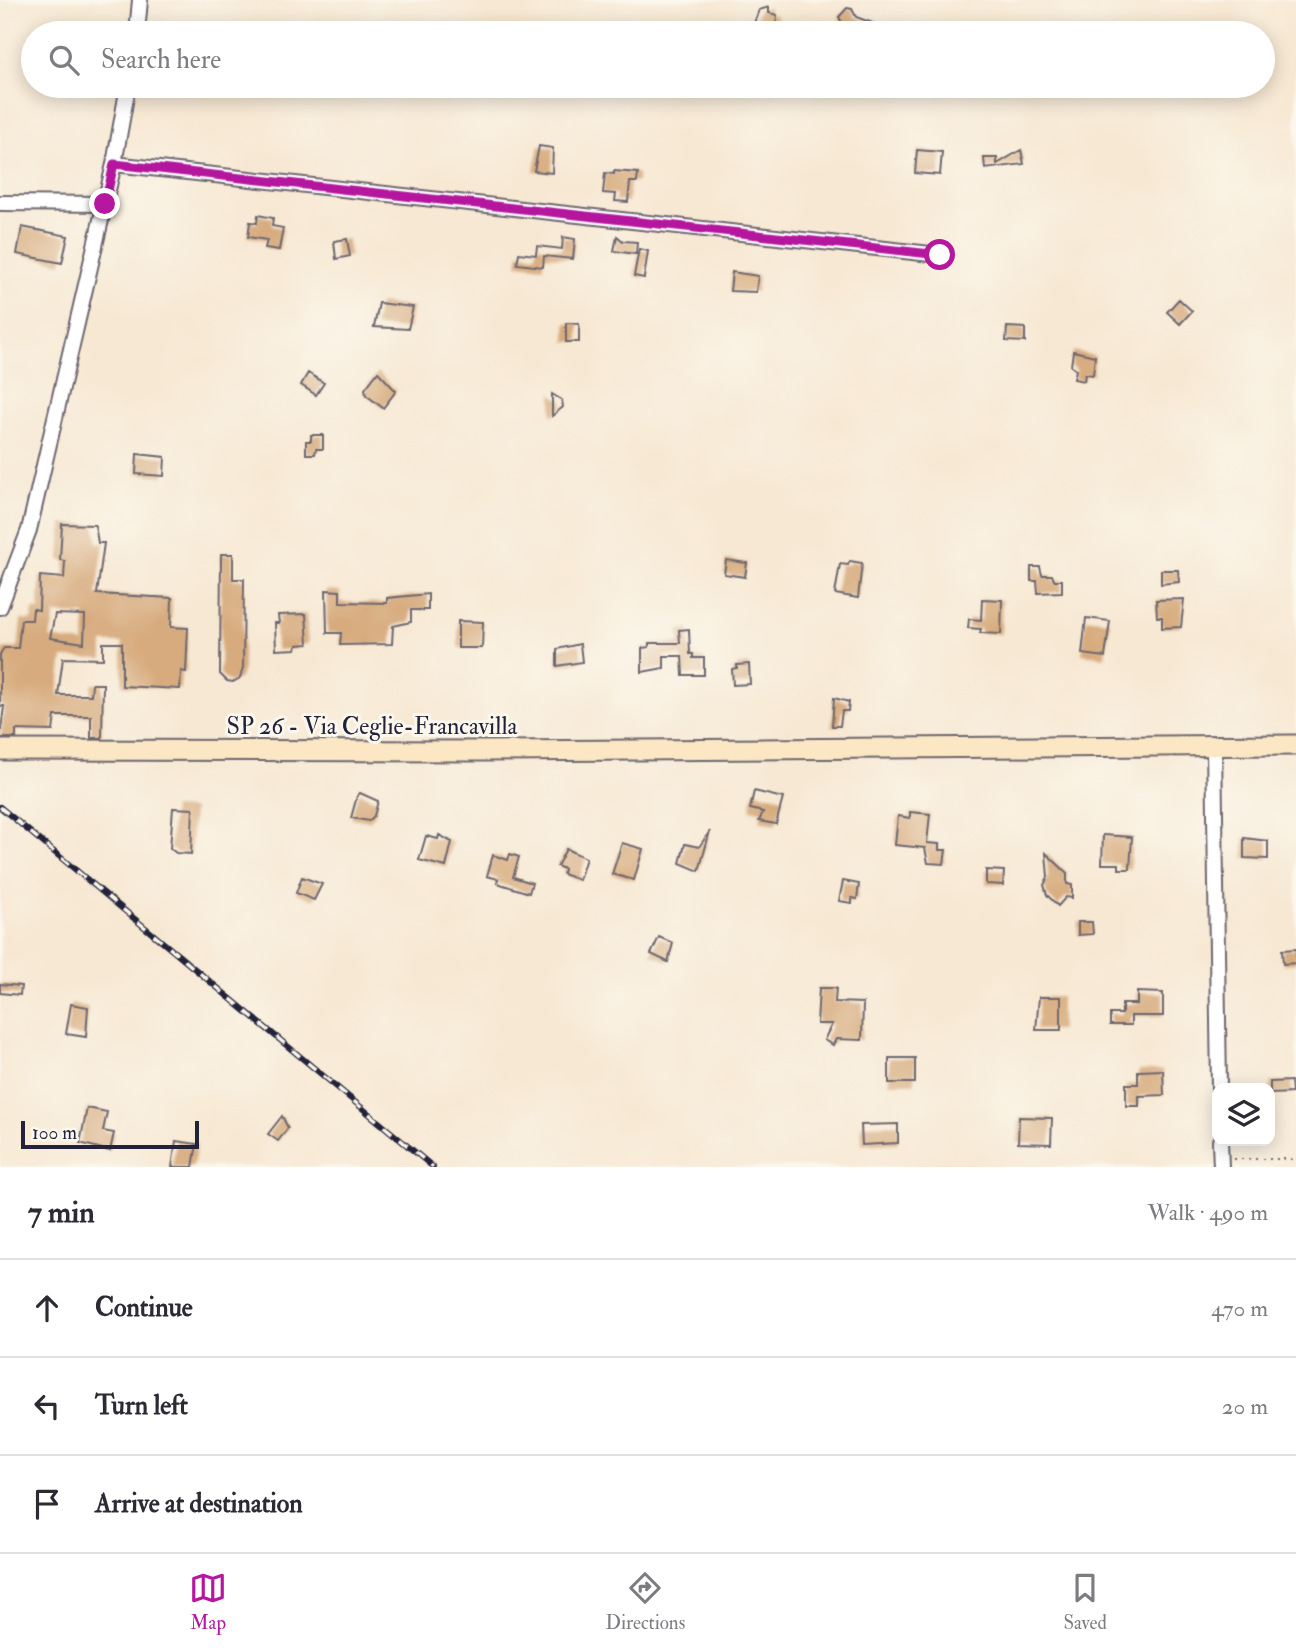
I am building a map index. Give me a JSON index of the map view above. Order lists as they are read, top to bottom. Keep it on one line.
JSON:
{"streets":{"main road":["SP 26 - Via Ceglie-Francavilla"]},"scale_bar":"100 m","page":{"search":"Search here","scale":"100 m","heading":["7 min","Walk · 490 m"],"list":[["Continue","470 m"],["Turn left","20 m"],"Arrive at destination"],"nav":["Map","Directions","Saved"]}}
